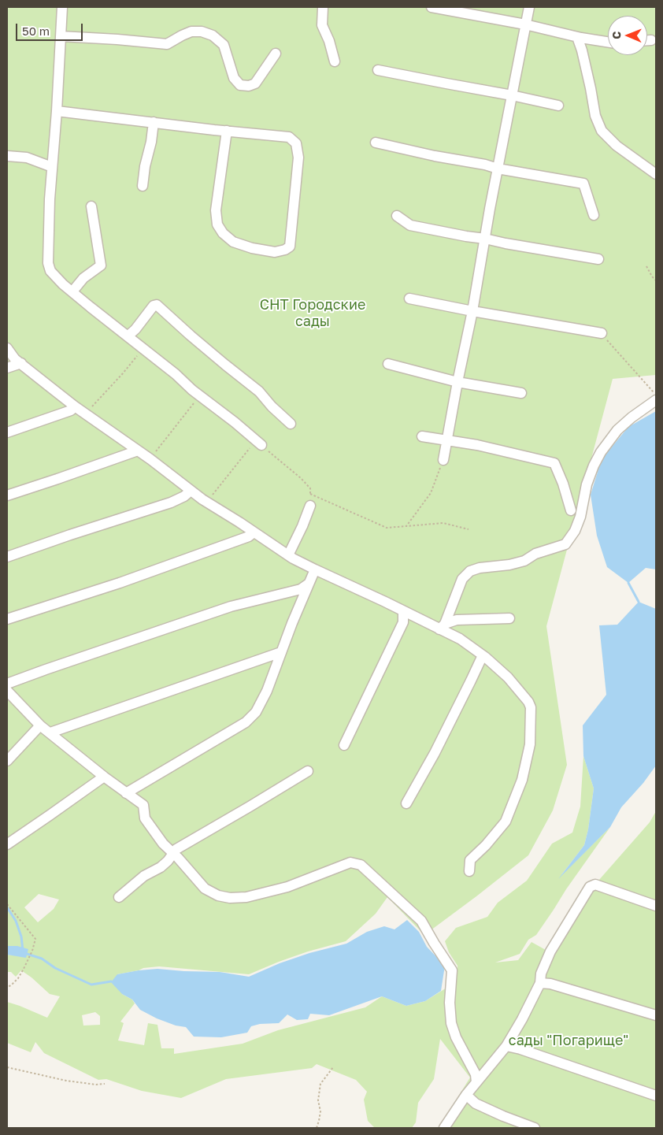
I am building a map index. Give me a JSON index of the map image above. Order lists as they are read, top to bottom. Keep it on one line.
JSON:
{"parks":["СНТ Городские сады","сады \"Погарище\""],"scale_bar":"50 m","north":"left"}
